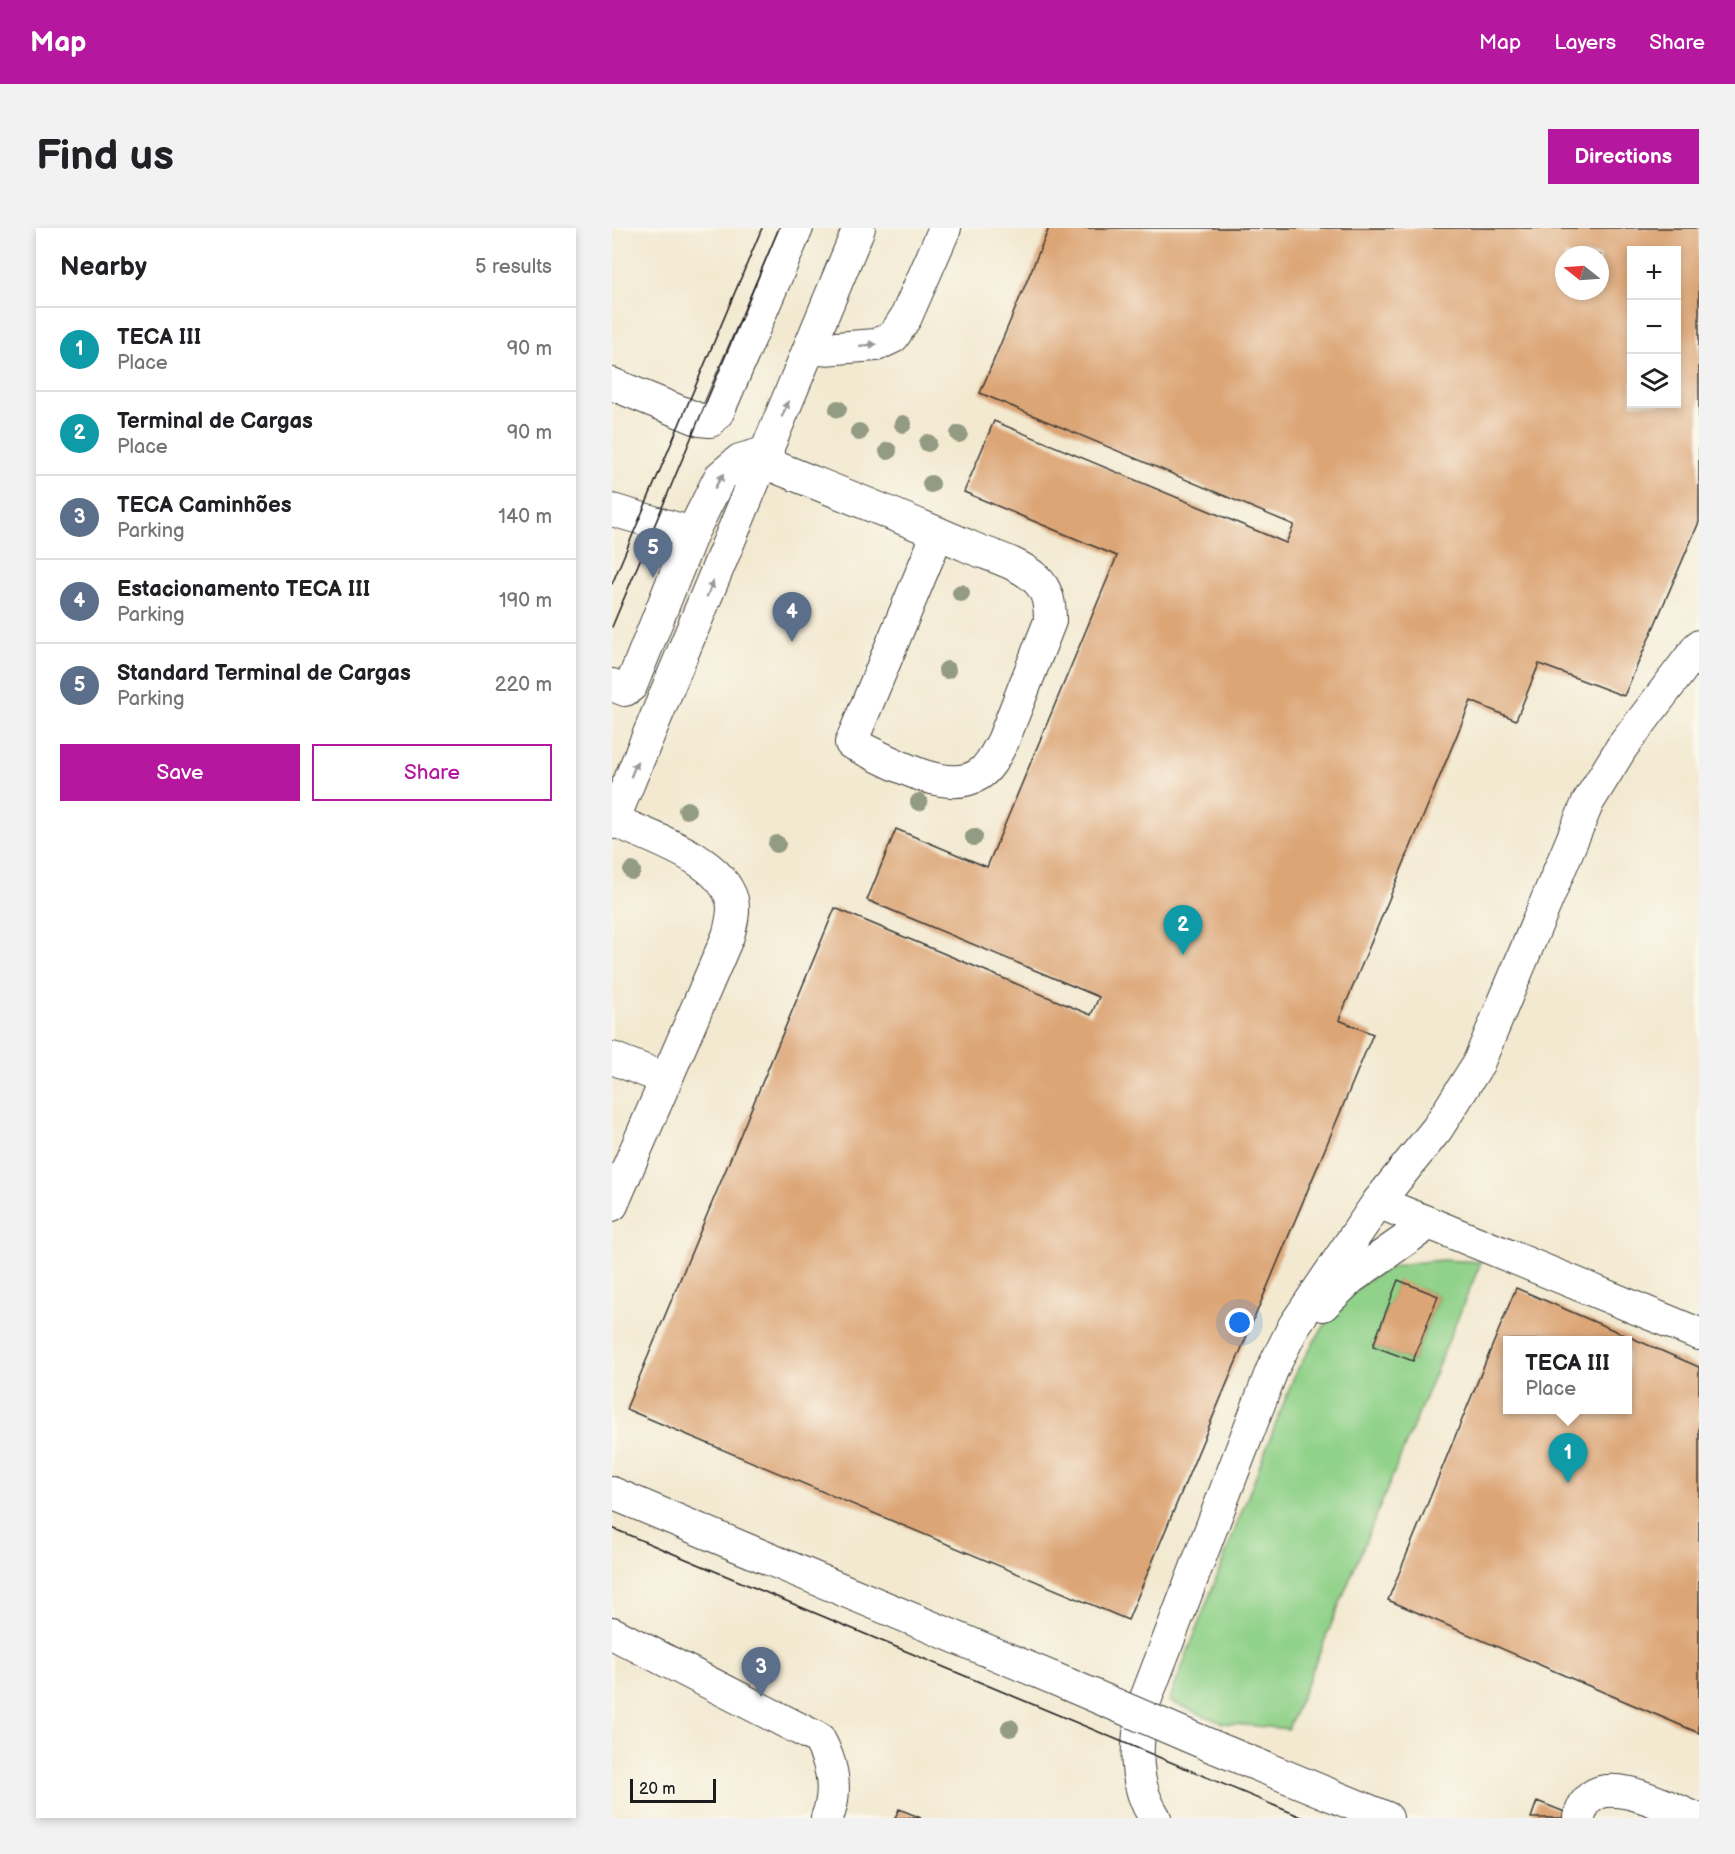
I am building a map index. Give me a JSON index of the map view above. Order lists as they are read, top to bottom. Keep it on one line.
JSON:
{"scale_bar":"20 m","north":"left","page":{"header":"Map","nav":["Map","Layers","Share"],"buttons":["Directions",["Save","Share"]],"title":"Find us","heading":["Nearby","5 results"],"map_buttons":["+","−"],"list":[{"mark":"1","name":"TECA III","note":"Place","value":"90 m"},{"mark":"2","name":"Terminal de Cargas","note":"Place","value":"90 m"},{"mark":"3","name":"TECA Caminhões","note":"Parking","value":"140 m"},{"mark":"4","name":"Estacionamento TECA III","note":"Parking","value":"190 m"},{"mark":"5","name":"Standard Terminal de Cargas","note":"Parking","value":"220 m"}],"pins":["5","4","2","1","3"],"popup":["TECA III","Place"],"scale":"20 m"}}
